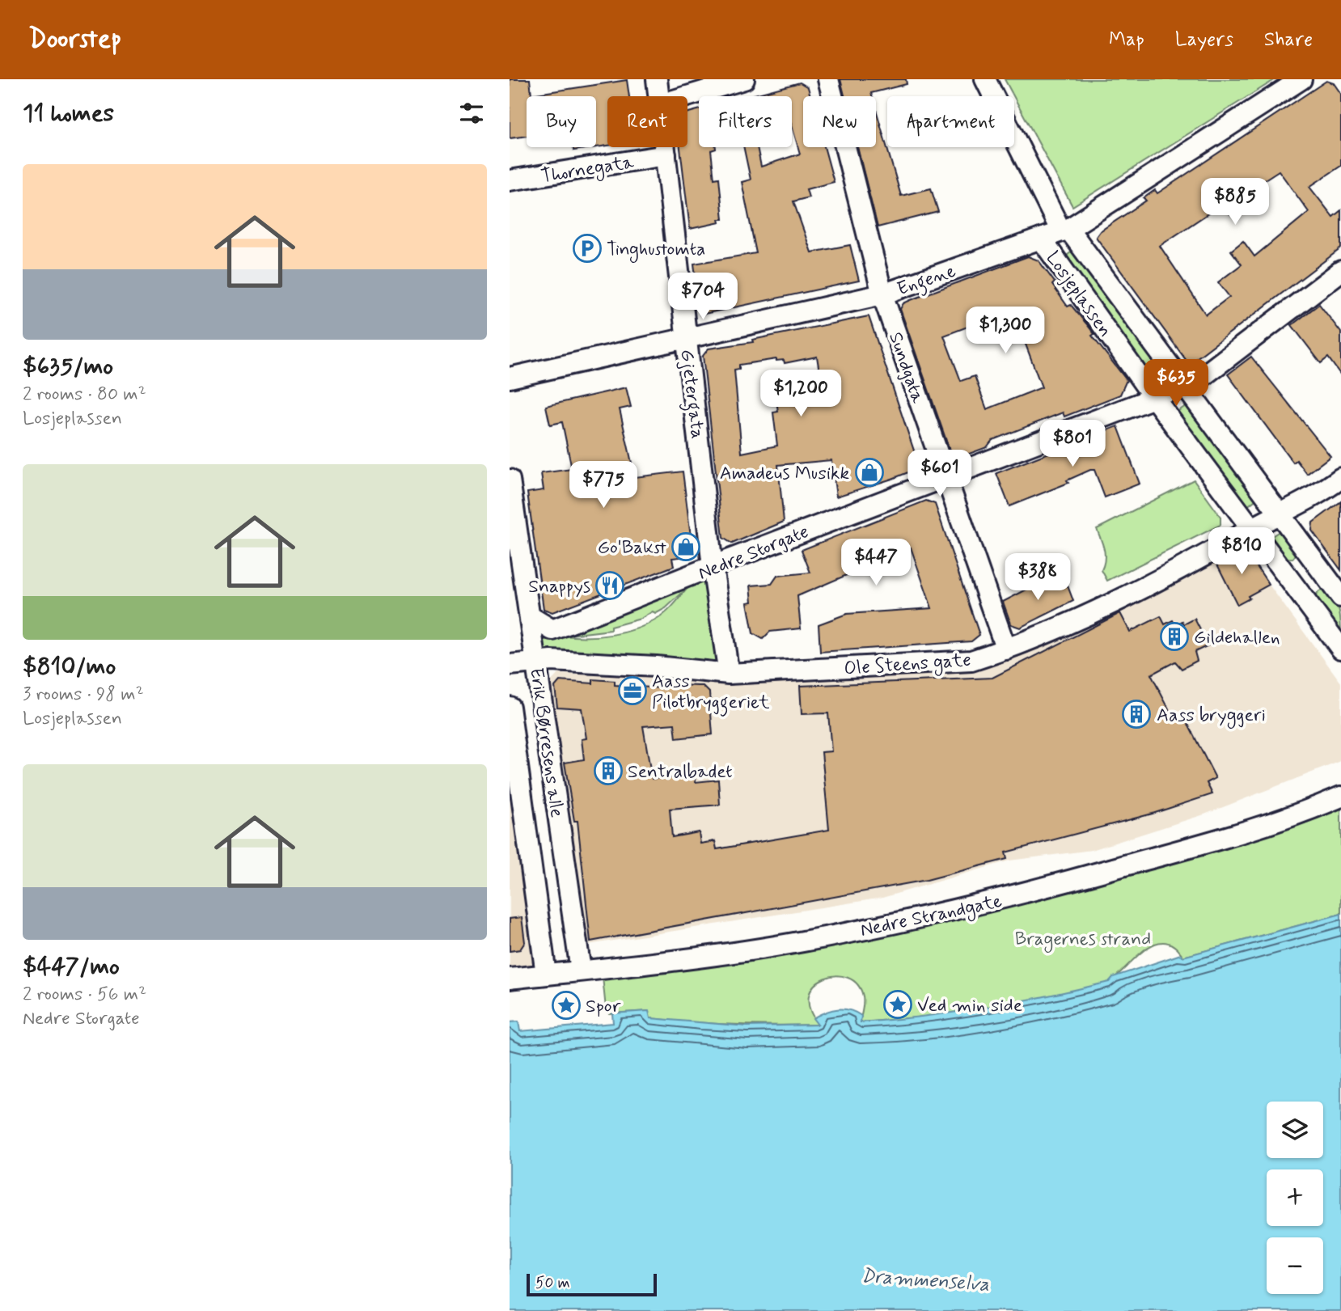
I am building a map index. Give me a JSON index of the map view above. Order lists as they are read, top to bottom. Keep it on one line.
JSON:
{"streets":{"street":["Thornegata","Engene","Losjeplassen","Sundgata","Gjetergata","Nedre Storgate","Ole Steens gate","Erik Børresens alle","Nedre Strandgate"]},"crossings":[["Thornegata","Gjetergata"],["Engene","Losjeplassen"],["Engene","Sundgata"],["Engene","Gjetergata"],["Losjeplassen","Nedre Storgate"],["Losjeplassen","Ole Steens gate"],["Sundgata","Nedre Storgate"],["Sundgata","Ole Steens gate"],["Gjetergata","Nedre Storgate"],["Gjetergata","Ole Steens gate"],["Nedre Storgate","Erik Børresens alle"],["Ole Steens gate","Erik Børresens alle"],["Erik Børresens alle","Nedre Strandgate"]],"water":["Drammenselva"],"parks":["Bragernes strand"],"places":{"parking":["Tinghustomta"],"shop":["Amadeus Musikk","Go'Bakst"],"restaurant":["Snappys"],"building":["Gildehallen","Aass bryggeri","Sentralbadet"],"office":["Aass Pilotbryggeriet"],"place":["Ved min side","Spor"]},"scale_bar":"50 m","page":{"header":"Doorstep","nav":["Map","Layers","Share"],"heading":"11 homes","chip":["Buy","Rent","Filters","New","Apartment"],"list":[{"name":"$635/mo","note":"2 rooms · 80 m² · Losjeplassen"},{"name":"$810/mo","note":"3 rooms · 98 m² · Losjeplassen"},{"name":"$447/mo","note":"2 rooms · 56 m² · Nedre Storgate"}],"price":["$885","$704","$1,300","$635","$1,200","$801","$601","$775","$810","$447","$388"],"map_buttons":["+","−"],"scale":"50 m"}}
